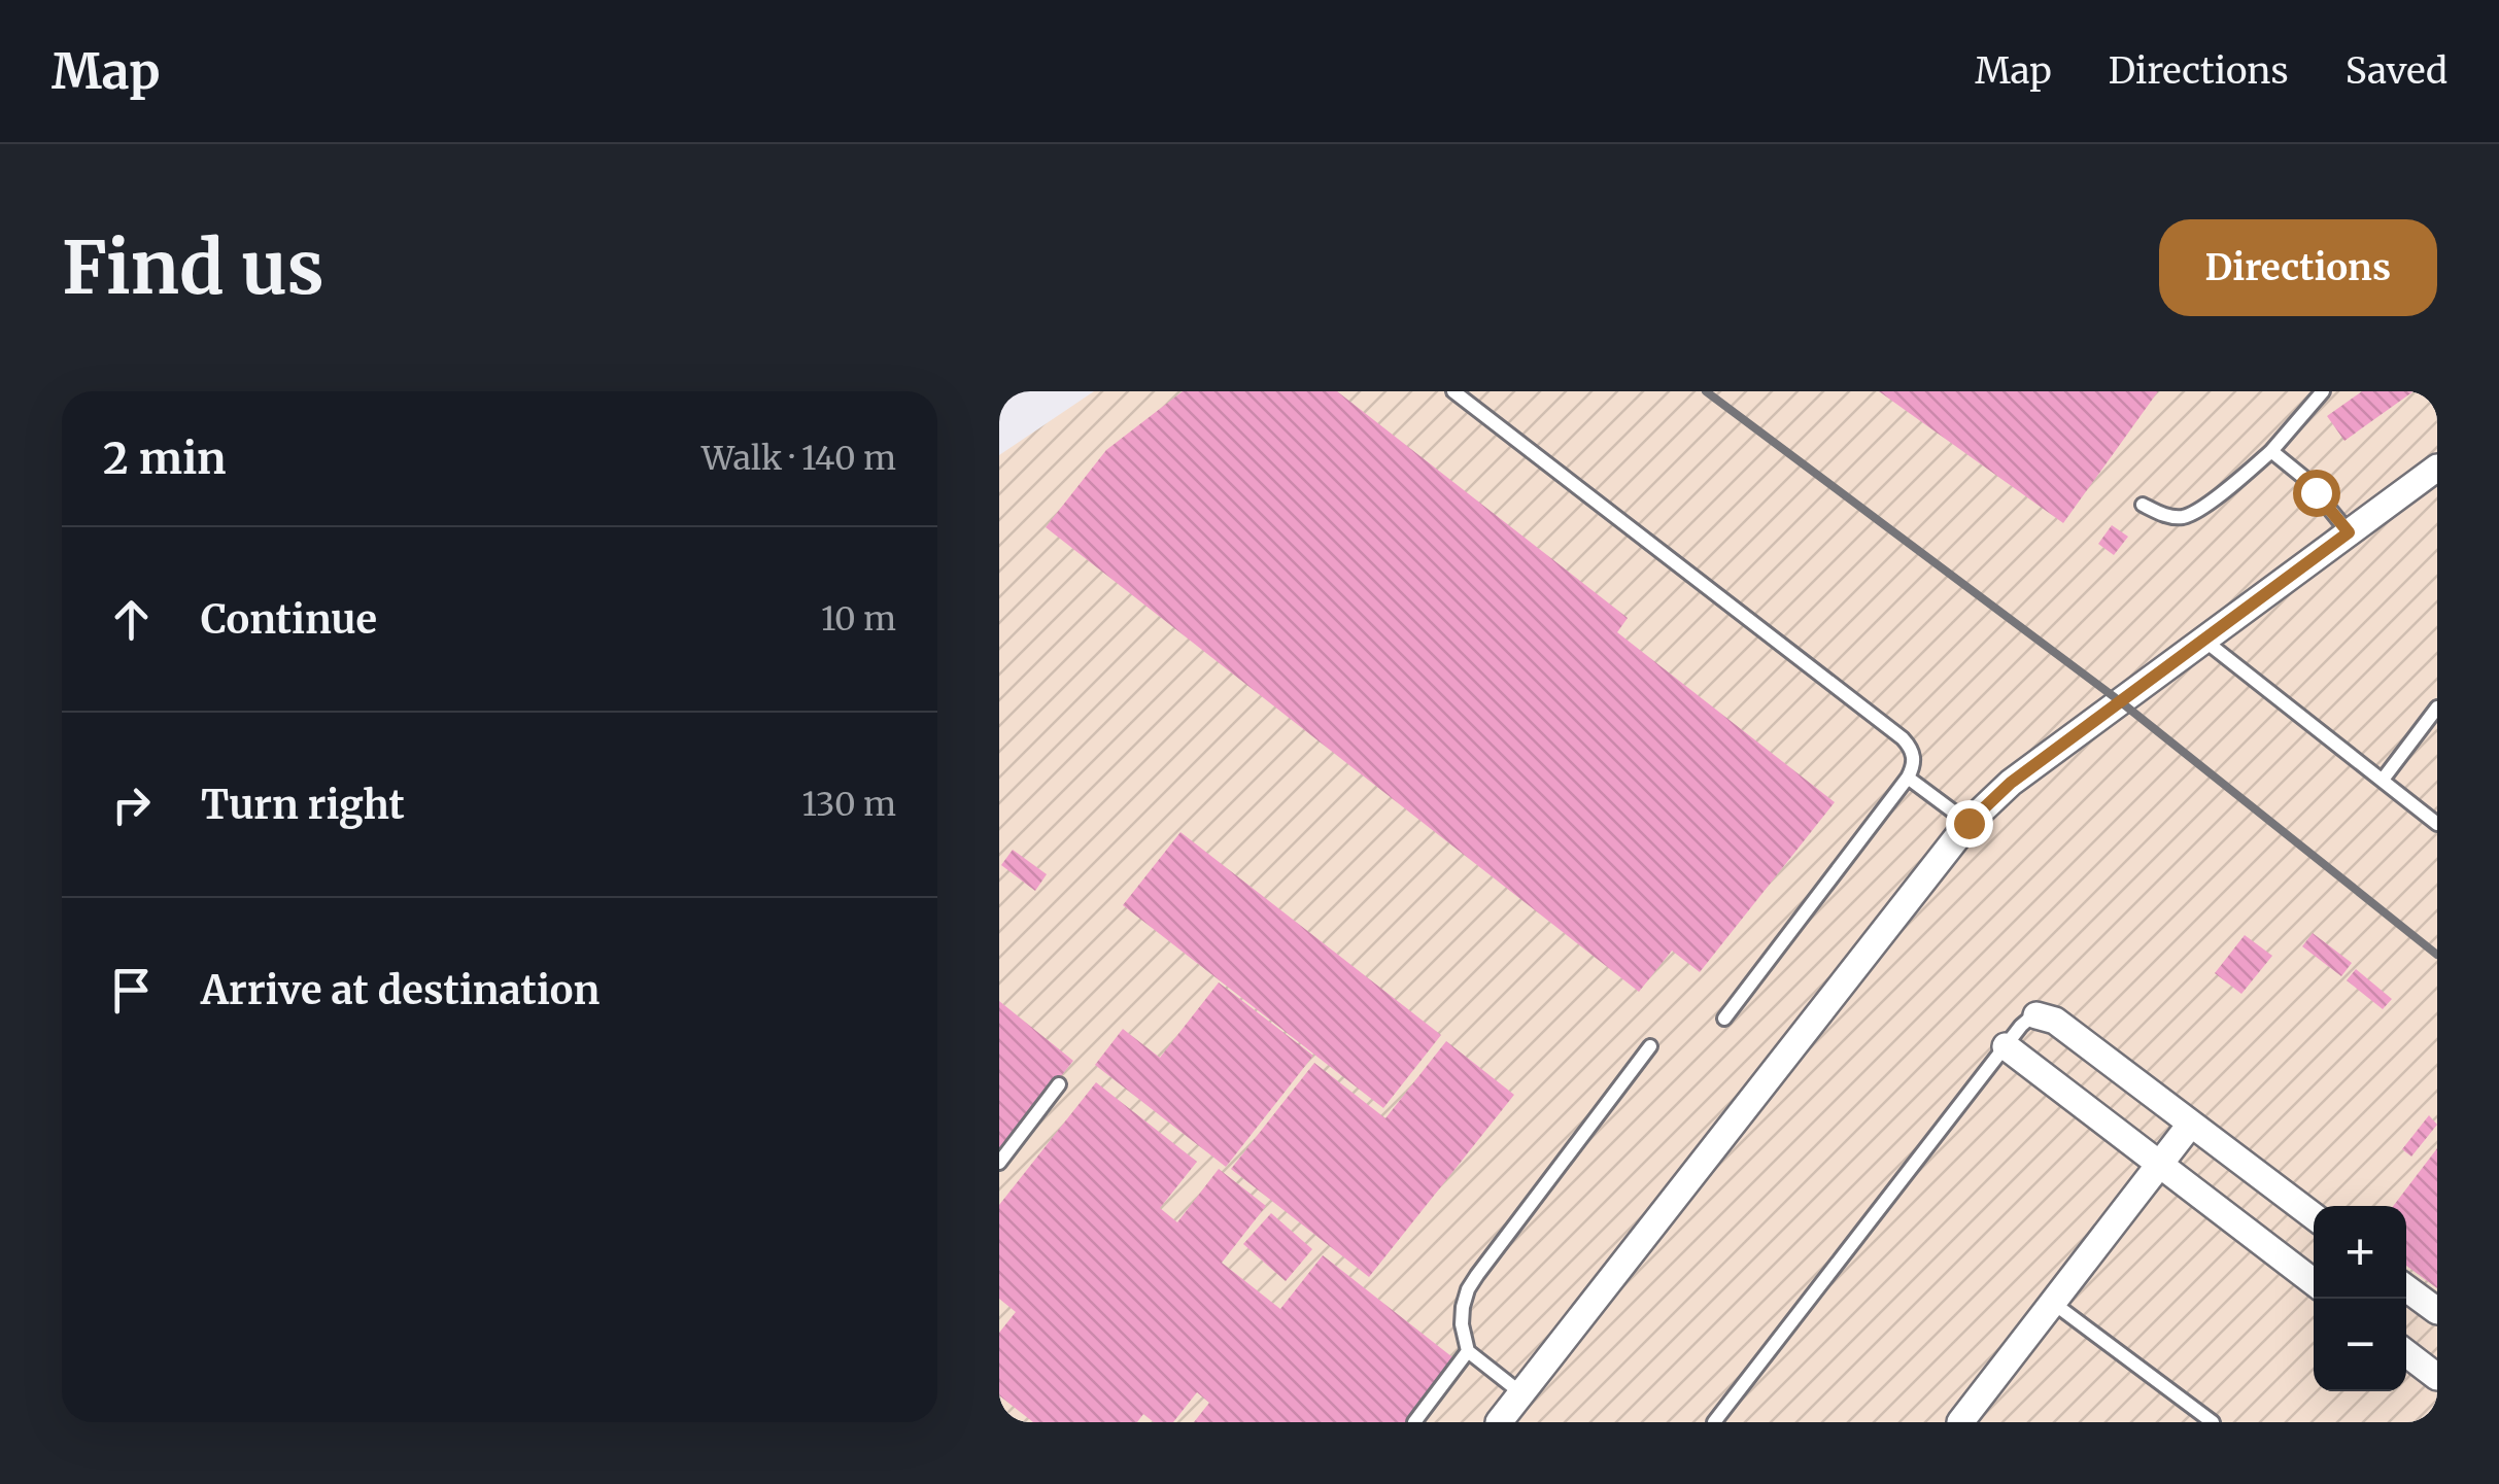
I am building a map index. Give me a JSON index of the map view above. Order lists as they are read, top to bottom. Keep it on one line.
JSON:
{"page":{"header":"Map","nav":["Map","Directions","Saved"],"buttons":"Directions","title":"Find us","heading":["2 min","Walk · 140 m"],"list":[["Continue","10 m"],["Turn right","130 m"],"Arrive at destination"],"map_buttons":["+","−"]}}
